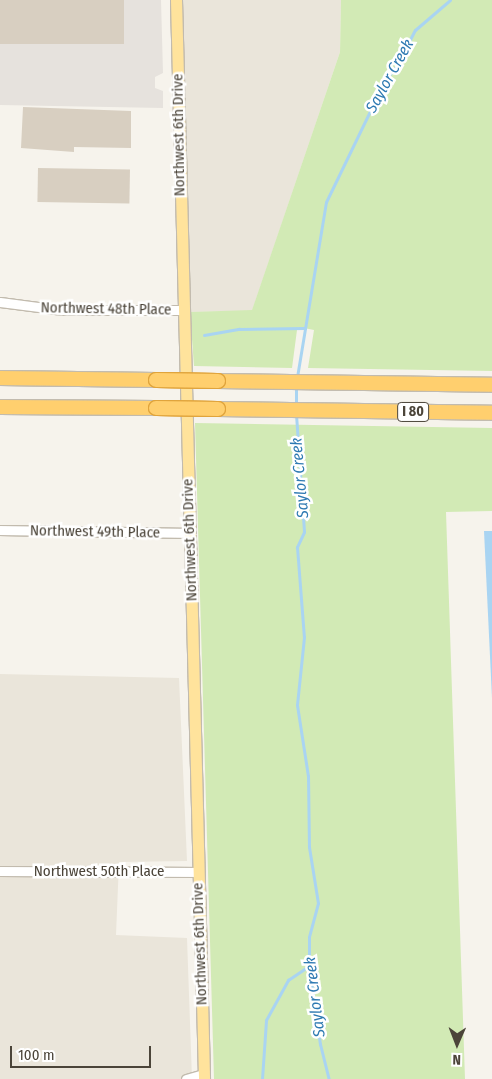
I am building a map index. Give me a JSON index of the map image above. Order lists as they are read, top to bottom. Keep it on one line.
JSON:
{"streets":{"highway":["I 80"],"main road":["Northwest 6th Drive"],"street":["Northwest 48th Place","Northwest 49th Place","Northwest 50th Place"]},"crossings":[["Northwest 6th Drive","Northwest 48th Place"],["Northwest 6th Drive","Northwest 49th Place"],["Northwest 6th Drive","Northwest 50th Place"]],"water":["Saylor Creek"],"scale_bar":"100 m","north":"bottom"}
